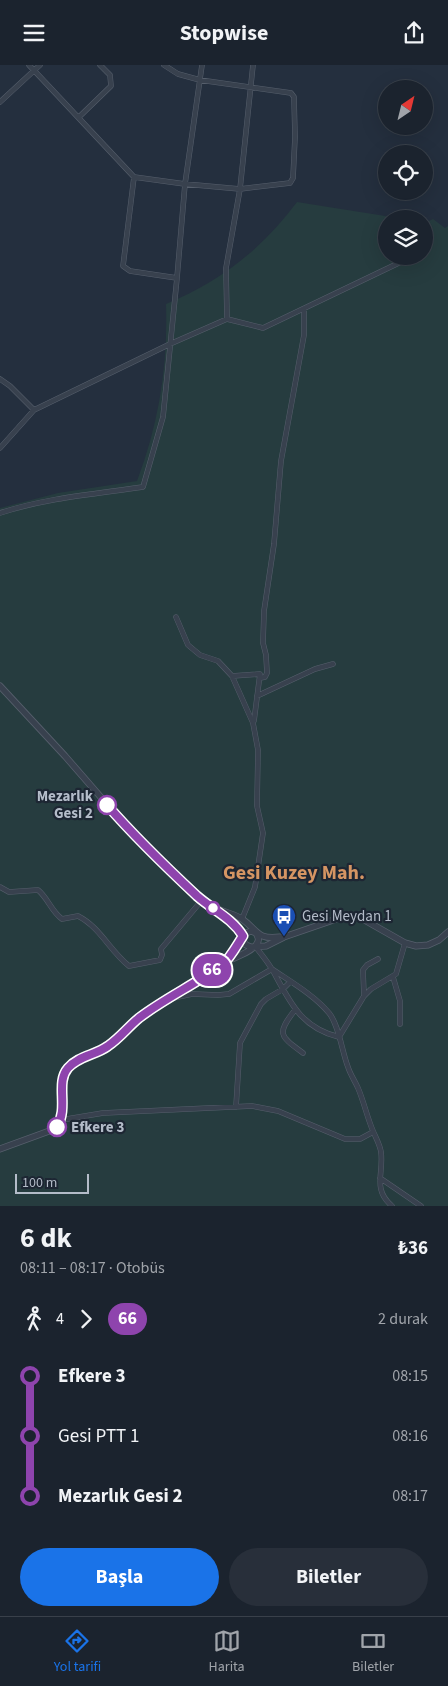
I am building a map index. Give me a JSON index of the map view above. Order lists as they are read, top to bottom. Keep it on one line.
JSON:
{"districts":["Gesi Kuzey Mah."],"places":{"other":["Mezarlık Gesi 2","Efkere 3"],"bus stop":["Gesi Meydan 1"]},"lines":["bus line 66"],"scale_bar":"100 m","north":"top right","page":{"header":"Stopwise","on_map":"66","scale":"100 m","heading":["6 dk","08:11 – 08:17 · Otobüs","₺36"],"legs":["4","66","2 durak"],"list":[{"name":"Efkere 3","value":"08:15"},{"name":"Gesi PTT 1","value":"08:16"},{"name":"Mezarlık Gesi 2","value":"08:17"}],"buttons":["Başla","Biletler"],"tabs":["Yol tarifi","Harita","Biletler"]}}
